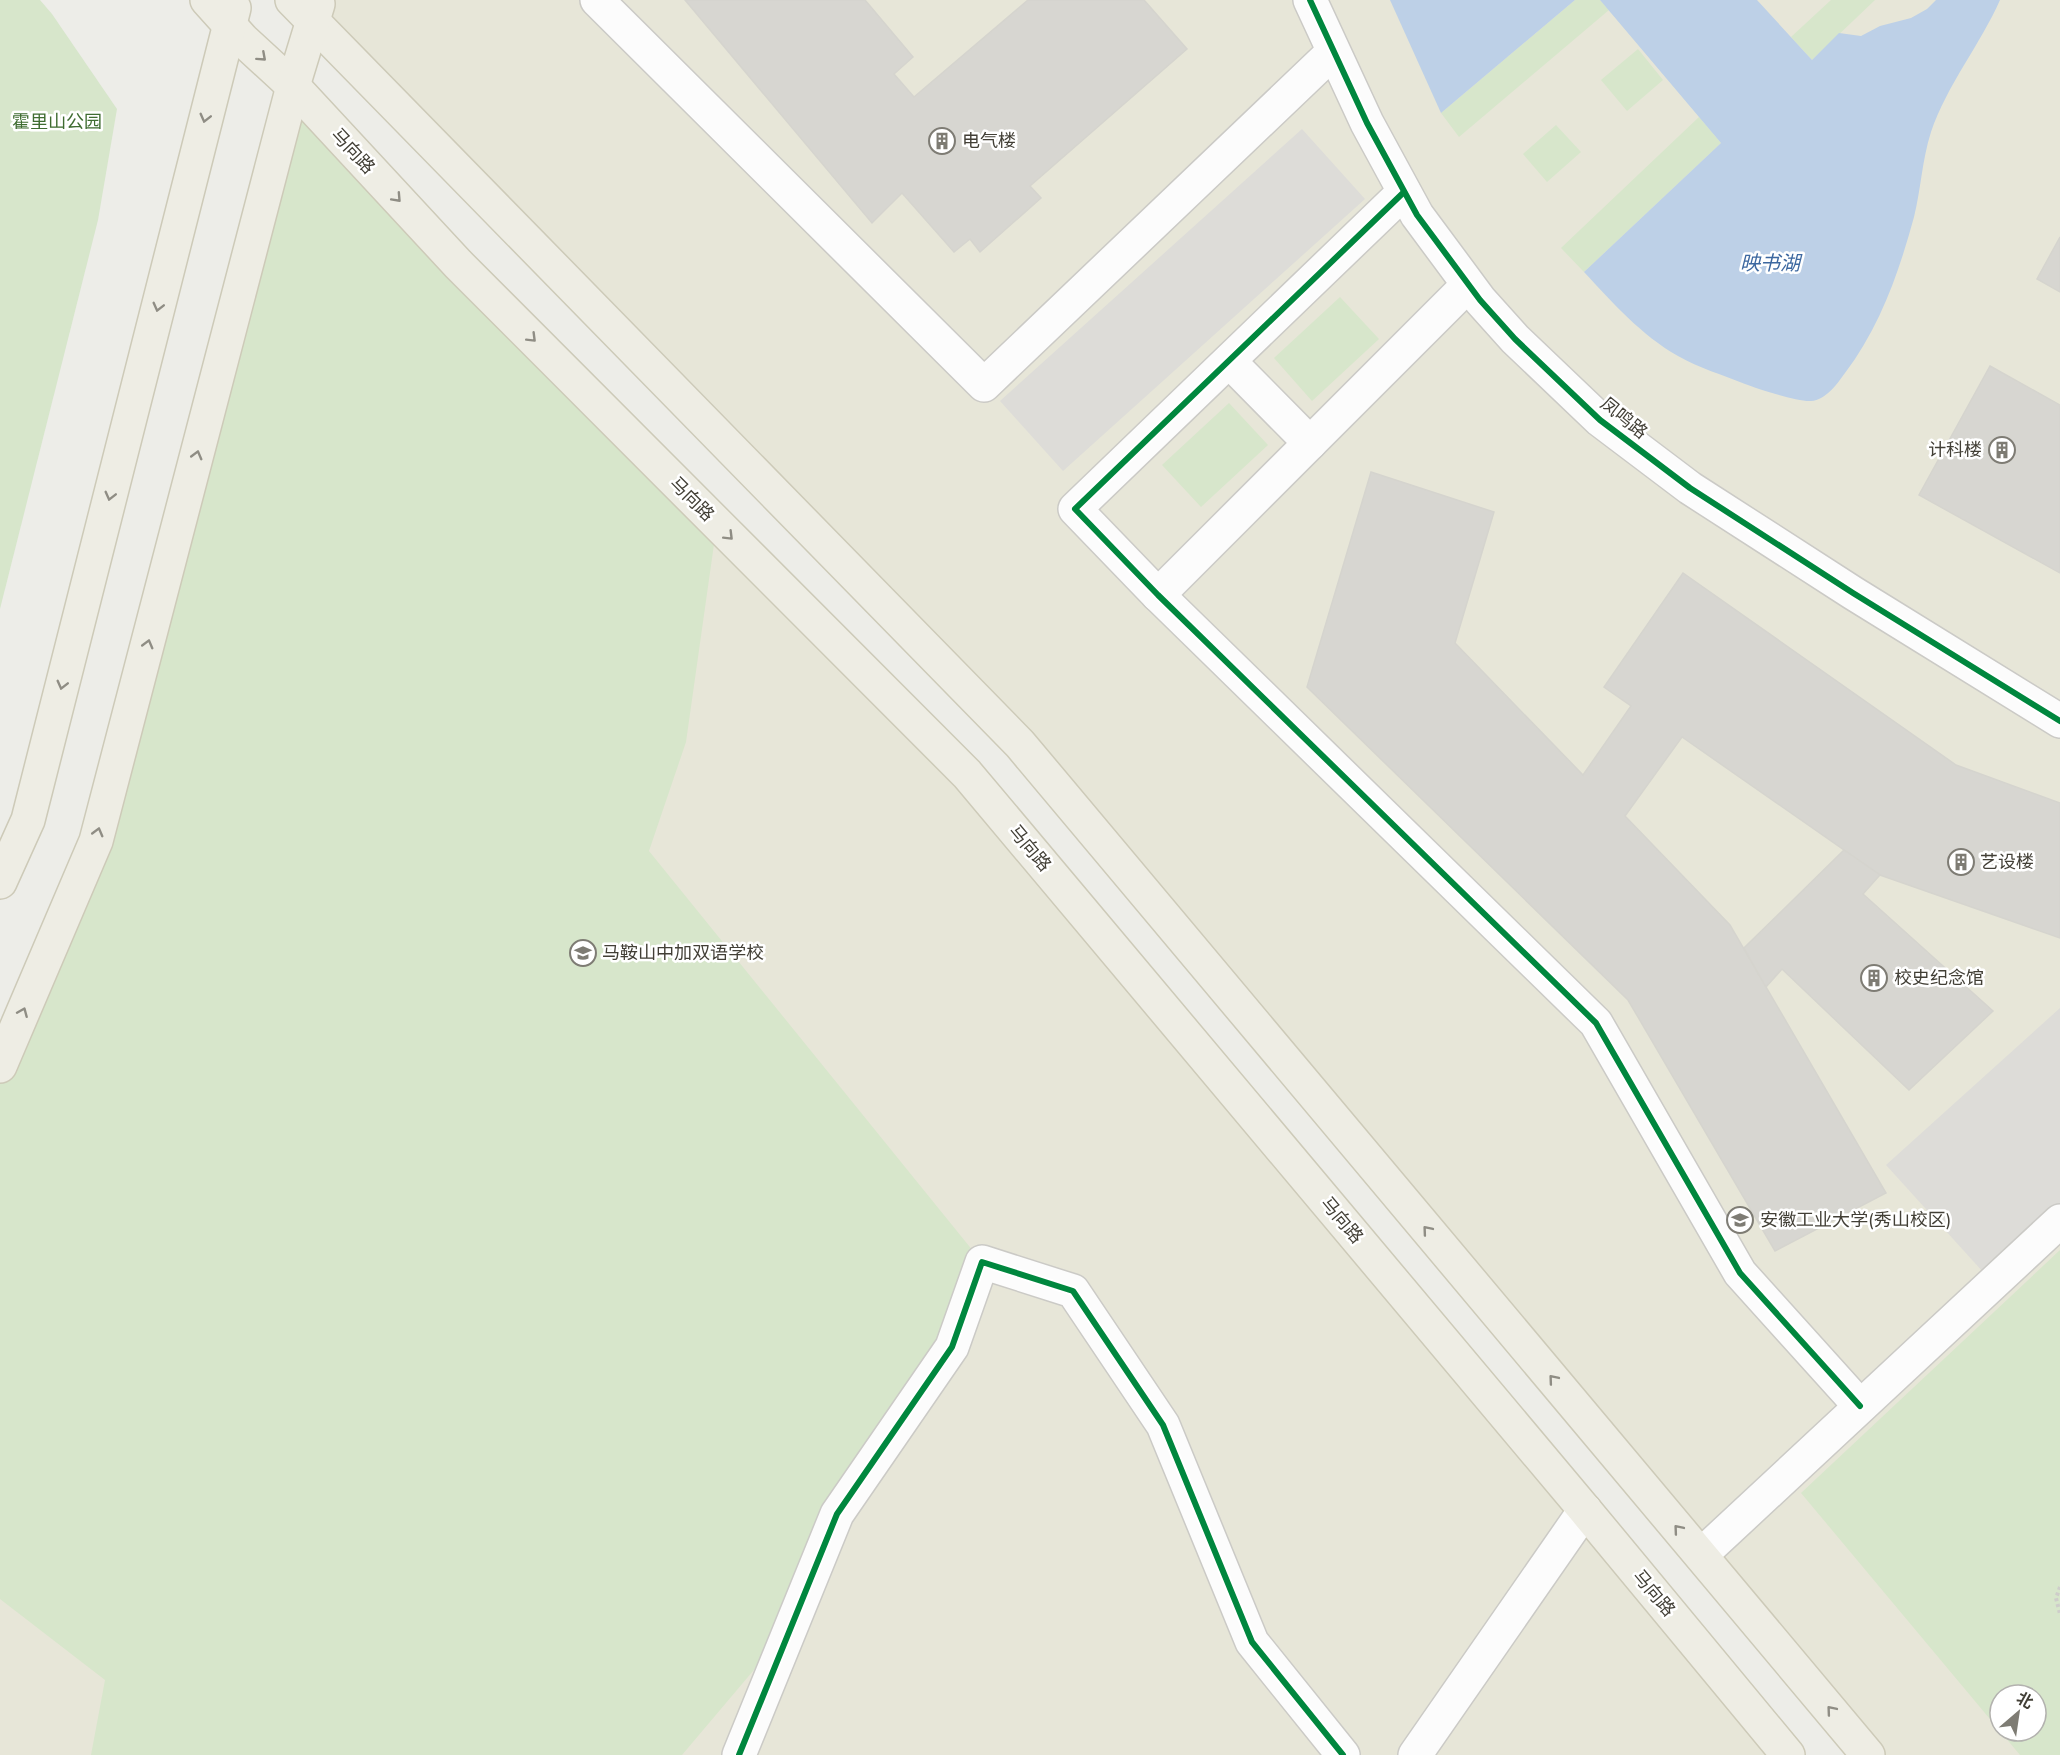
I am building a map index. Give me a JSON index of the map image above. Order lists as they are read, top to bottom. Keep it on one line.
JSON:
{"streets":{"main road":["马向路"],"street":["凤鸣路"]},"water":["映书湖"],"parks":["霍里山公园"],"places":{"building":["电气楼","计科楼","艺设楼","校史纪念馆"],"school or university":["马鞍山中加双语学校","安徽工业大学(秀山校区)"]},"north":"top right"}
